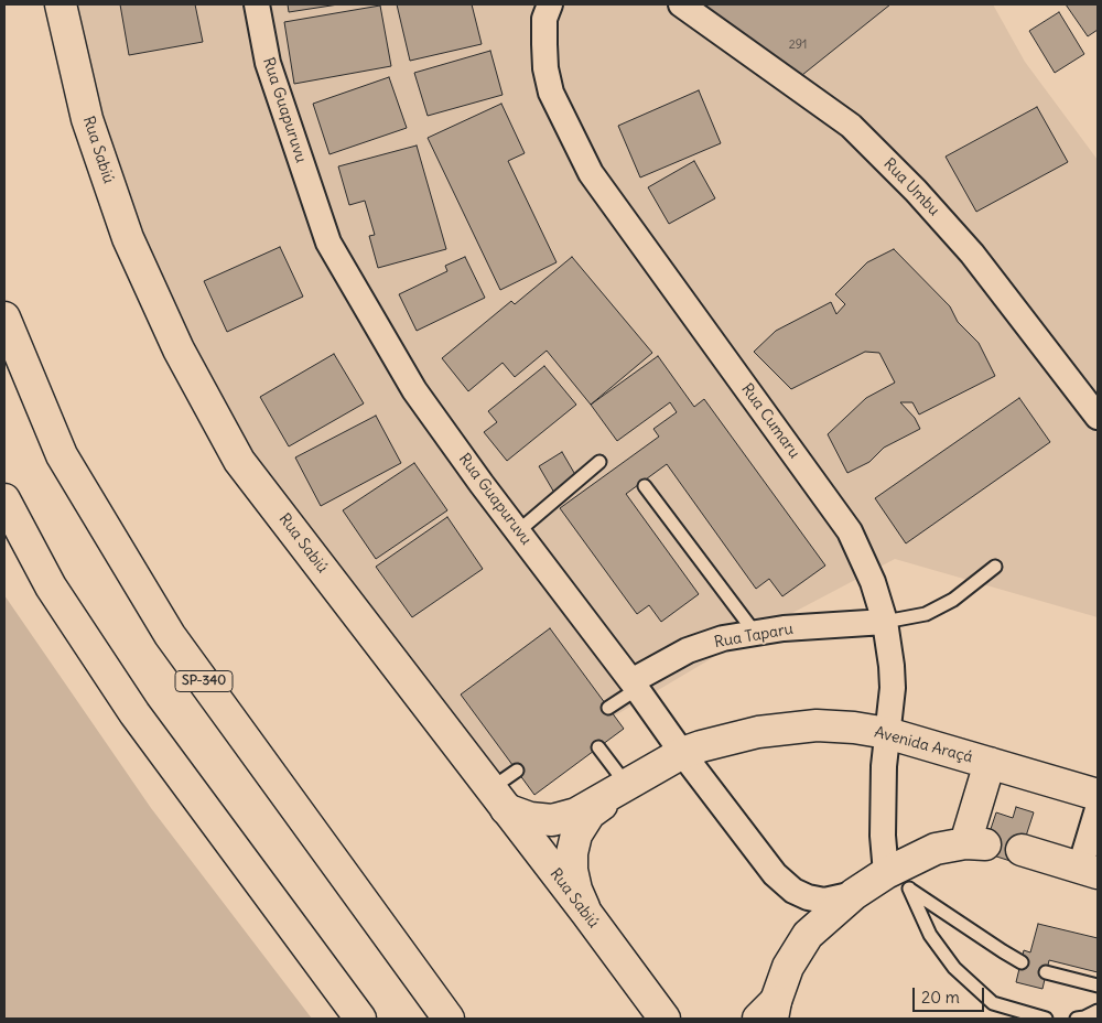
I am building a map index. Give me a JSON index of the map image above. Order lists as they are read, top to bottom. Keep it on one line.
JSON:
{"streets":{"main road":["Rua Sabiú","SP-340","Avenida Araçá"],"street":["Rua Guapuruvu","Rua Umbu","Rua Cumaru","Rua Taparu"]},"crossings":[["Rua Guapuruvu","Rua Taparu"],["Rua Guapuruvu","Avenida Araçá"],["Rua Cumaru","Rua Taparu"],["Rua Cumaru","Avenida Araçá"]],"house_numbers":["291"],"scale_bar":"20 m"}
